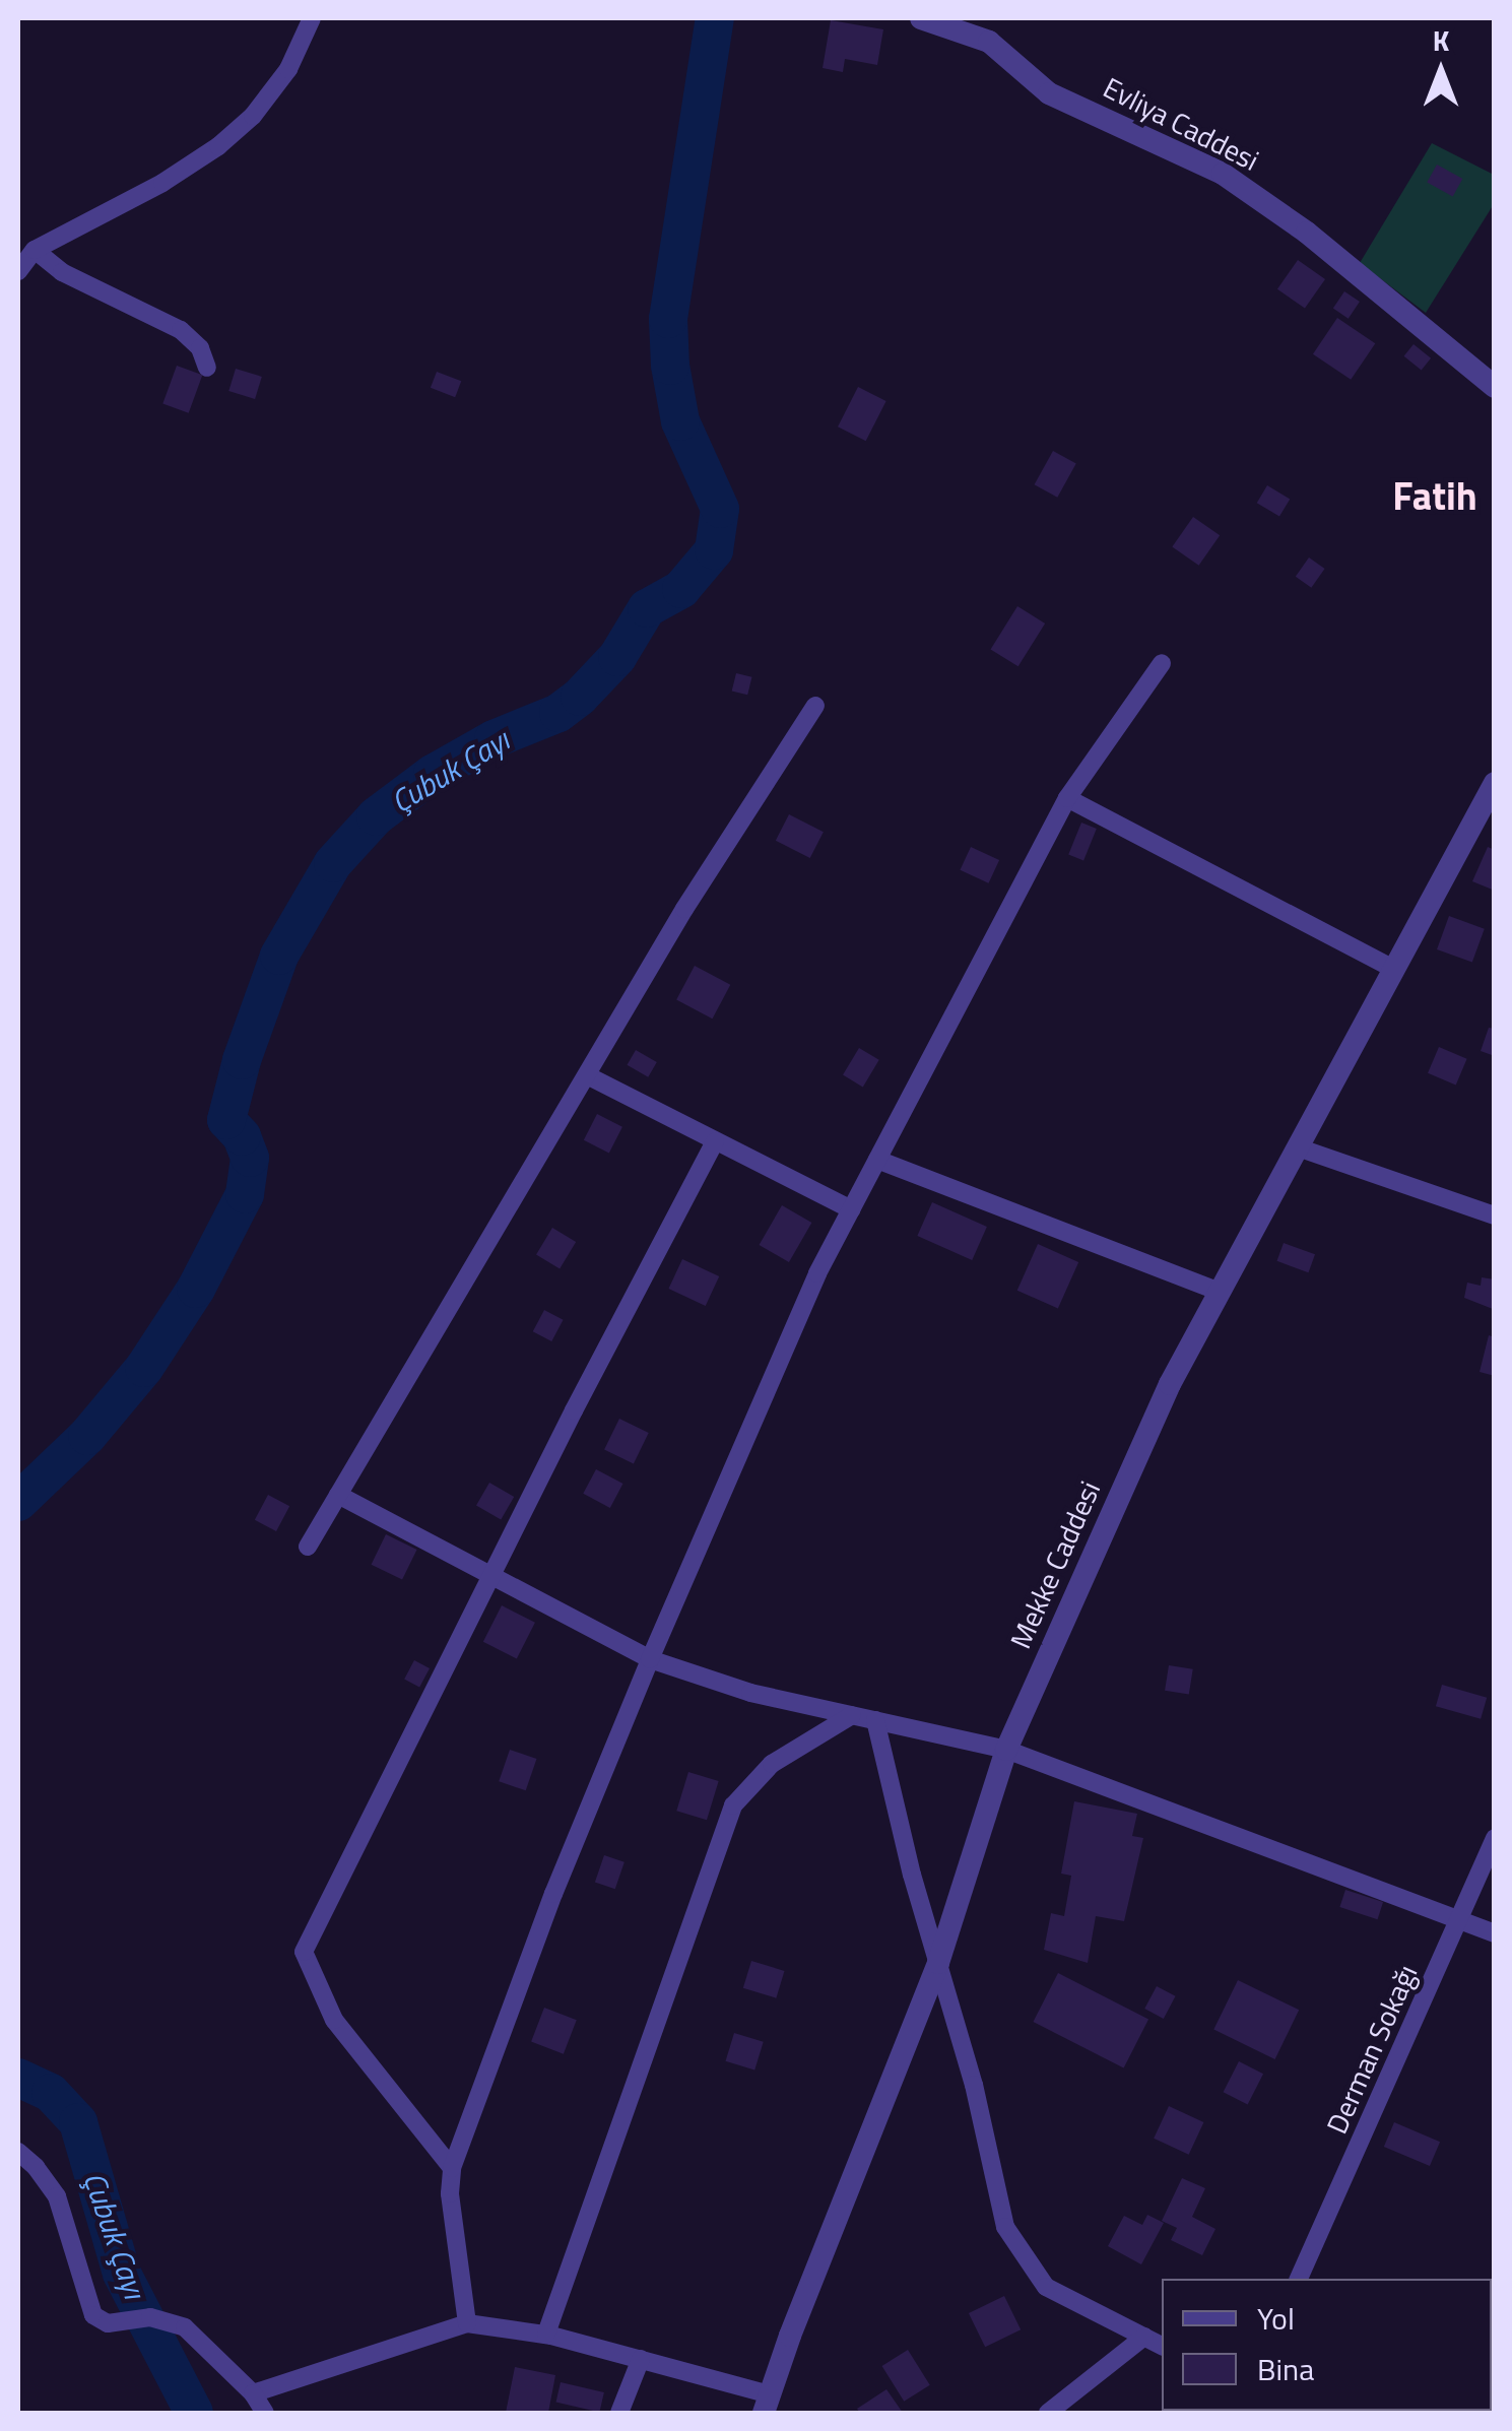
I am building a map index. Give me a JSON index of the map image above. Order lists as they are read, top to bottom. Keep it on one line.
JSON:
{"streets":{"street":["Evliya Caddesi","Mekke Caddesi","Derman Sokağı"]},"districts":["Fatih"],"water":["Çubuk Çayı"],"legend":["Yol","Bina"],"north":"top"}
